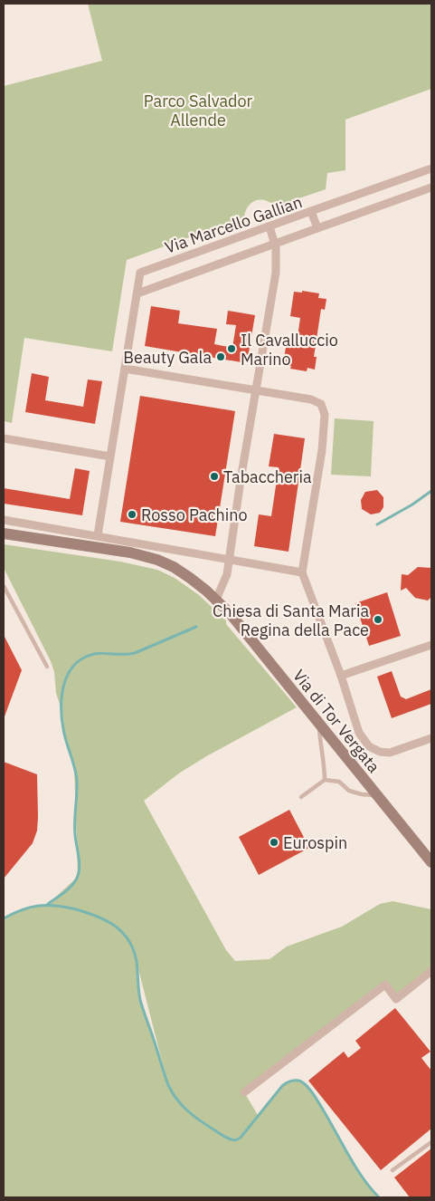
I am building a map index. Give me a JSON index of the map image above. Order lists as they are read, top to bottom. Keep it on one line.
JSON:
{"streets":{"main road":["Via di Tor Vergata"],"street":["Via Marcello Gallian"]},"parks":["Parco Salvador Allende"],"places":["Il Cavalluccio Marino","Beauty Gala","Tabaccheria","Rosso Pachino","Chiesa di Santa Maria Regina della Pace","Eurospin"]}
